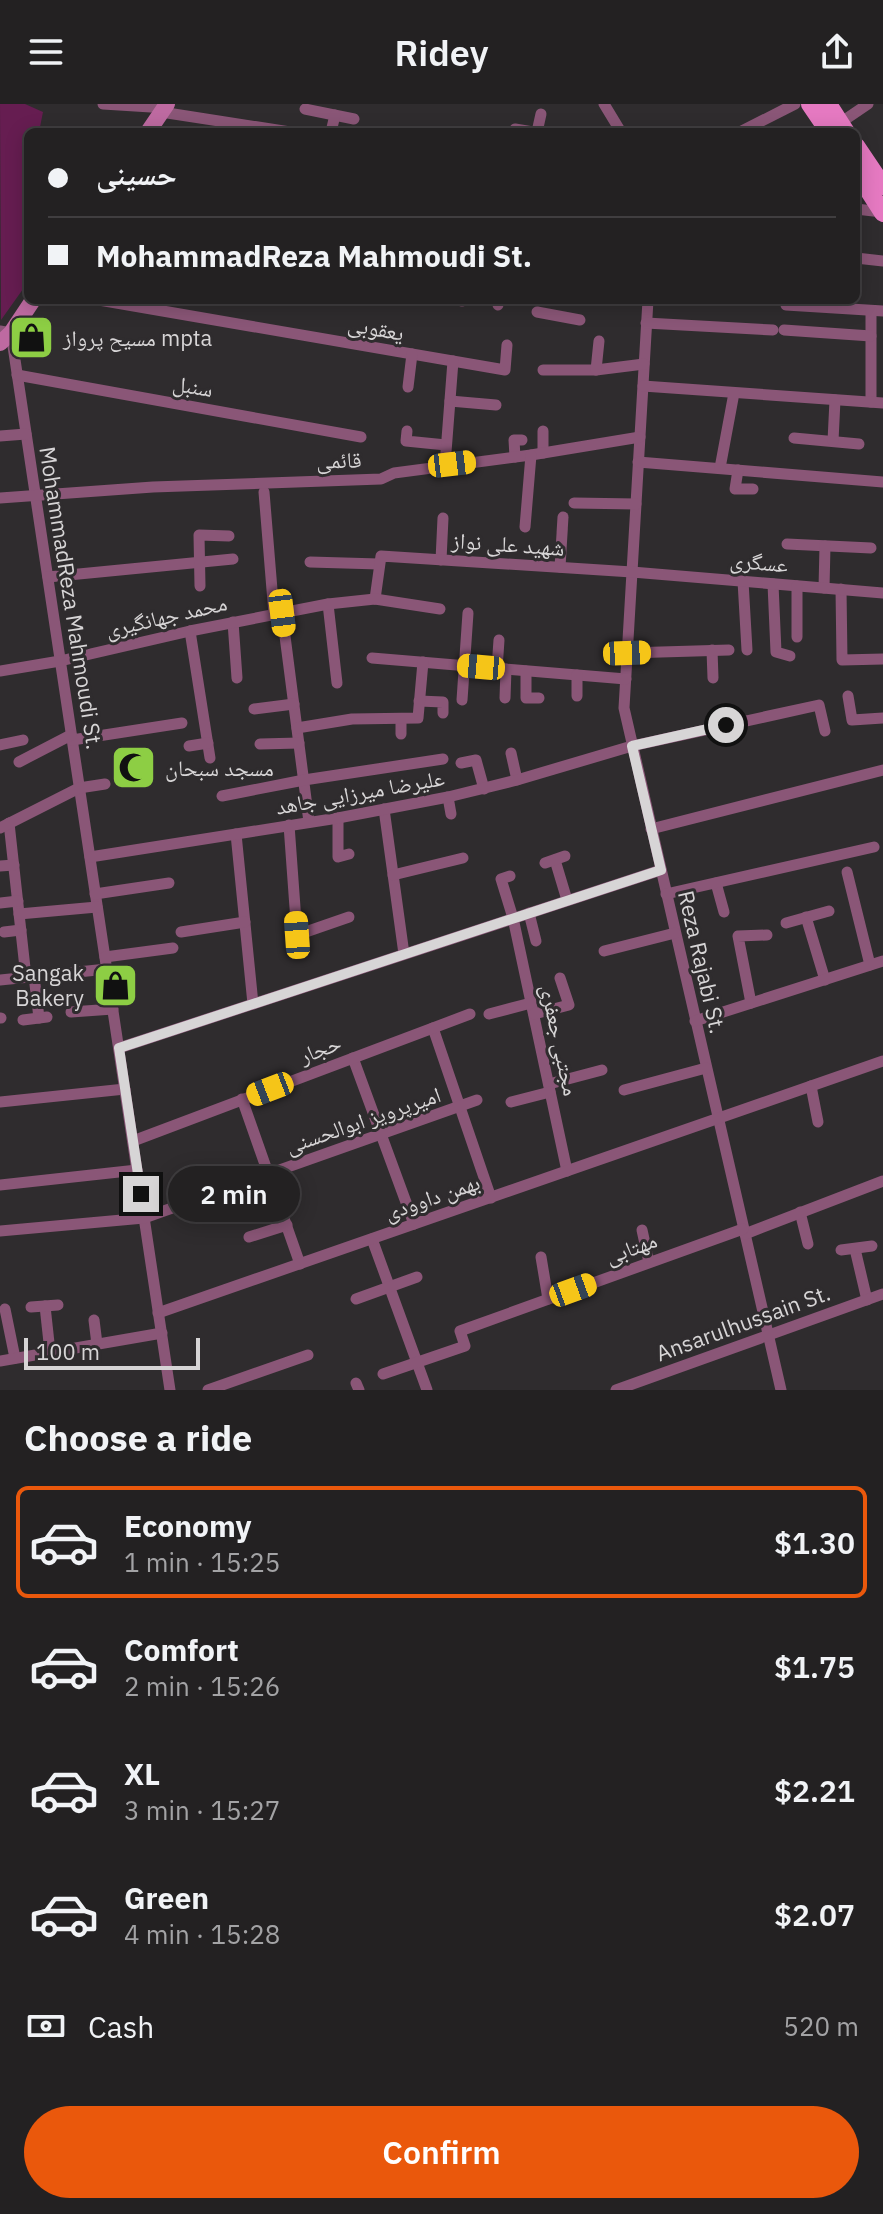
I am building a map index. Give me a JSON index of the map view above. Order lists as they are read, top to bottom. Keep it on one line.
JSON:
{"streets":{"street":["یعقوبی","سنبل","قائمی","شهید علی نواز","عسگری","MohammadReza Mahmoudi St.","محمد جهانگیری","علیرضا میرزایی جاهد","Reza Rajabi St.","مجتبی جعفری","حجار","امیرپرویز ابوالحسنی","بهمن داوودی","مهتابی","Ansarulhussain St."]},"crossings":[["سنبل","MohammadReza Mahmoudi St."],["قائمی","MohammadReza Mahmoudi St."],["قائمی","Reza Rajabi St."],["شهید علی نواز","عسگری"],["شهید علی نواز","Reza Rajabi St."],["عسگری","Reza Rajabi St."],["MohammadReza Mahmoudi St.","محمد جهانگیری"],["MohammadReza Mahmoudi St.","علیرضا میرزایی جاهد"],["MohammadReza Mahmoudi St.","حجار"],["MohammadReza Mahmoudi St.","امیرپرویز ابوالحسنی"],["MohammadReza Mahmoudi St.","بهمن داوودی"],["علیرضا میرزایی جاهد","Reza Rajabi St."],["Reza Rajabi St.","بهمن داوودی"],["Reza Rajabi St.","مهتابی"],["Reza Rajabi St.","Ansarulhussain St."],["مجتبی جعفری","بهمن داوودی"]],"places":{"shop":["مسیح پرواز mpta","Sangak Bakery"],"mosque":["مسجد سبحان"]},"scale_bar":"100 m","page":{"header":"Ridey","banner":["حسینی","MohammadReza Mahmoudi St."],"bubble":"2 min","scale":"100 m","heading":"Choose a ride","list":[{"name":"Economy","note":"1 min · 15:25","value":"$1.30"},{"name":"Comfort","note":"2 min · 15:26","value":"$1.75"},{"name":"XL","note":"3 min · 15:27","value":"$2.21"},{"name":"Green","note":"4 min · 15:28","value":"$2.07"}],"pay":["Cash","520 m"],"buttons":"Confirm"}}
